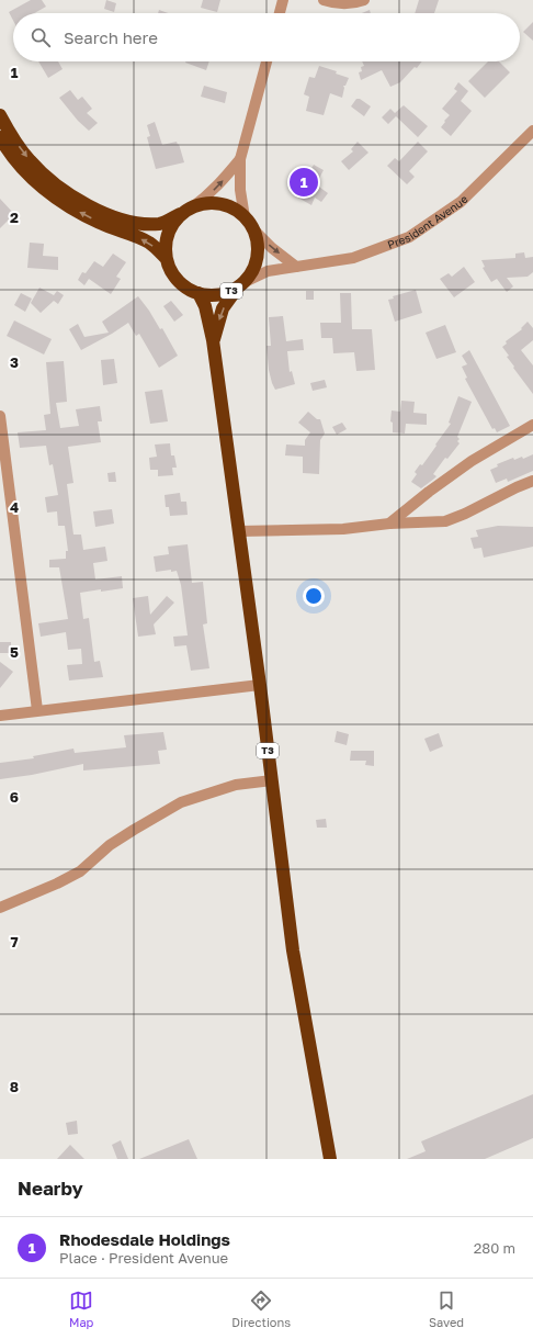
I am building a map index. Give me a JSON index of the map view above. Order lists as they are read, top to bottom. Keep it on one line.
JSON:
{"streets":{"highway":["T3"],"street":["President Avenue"]},"crossings":[["President Avenue","T3"]],"page":{"search":"Search here","pins":"1","heading":"Nearby","list":[{"mark":"1","name":"Rhodesdale Holdings","note":"Place · President Avenue","value":"280 m"}],"nav":["Map","Directions","Saved"]},"grid":{"rows":["1","2","3","4","5","6","7","8"]}}
